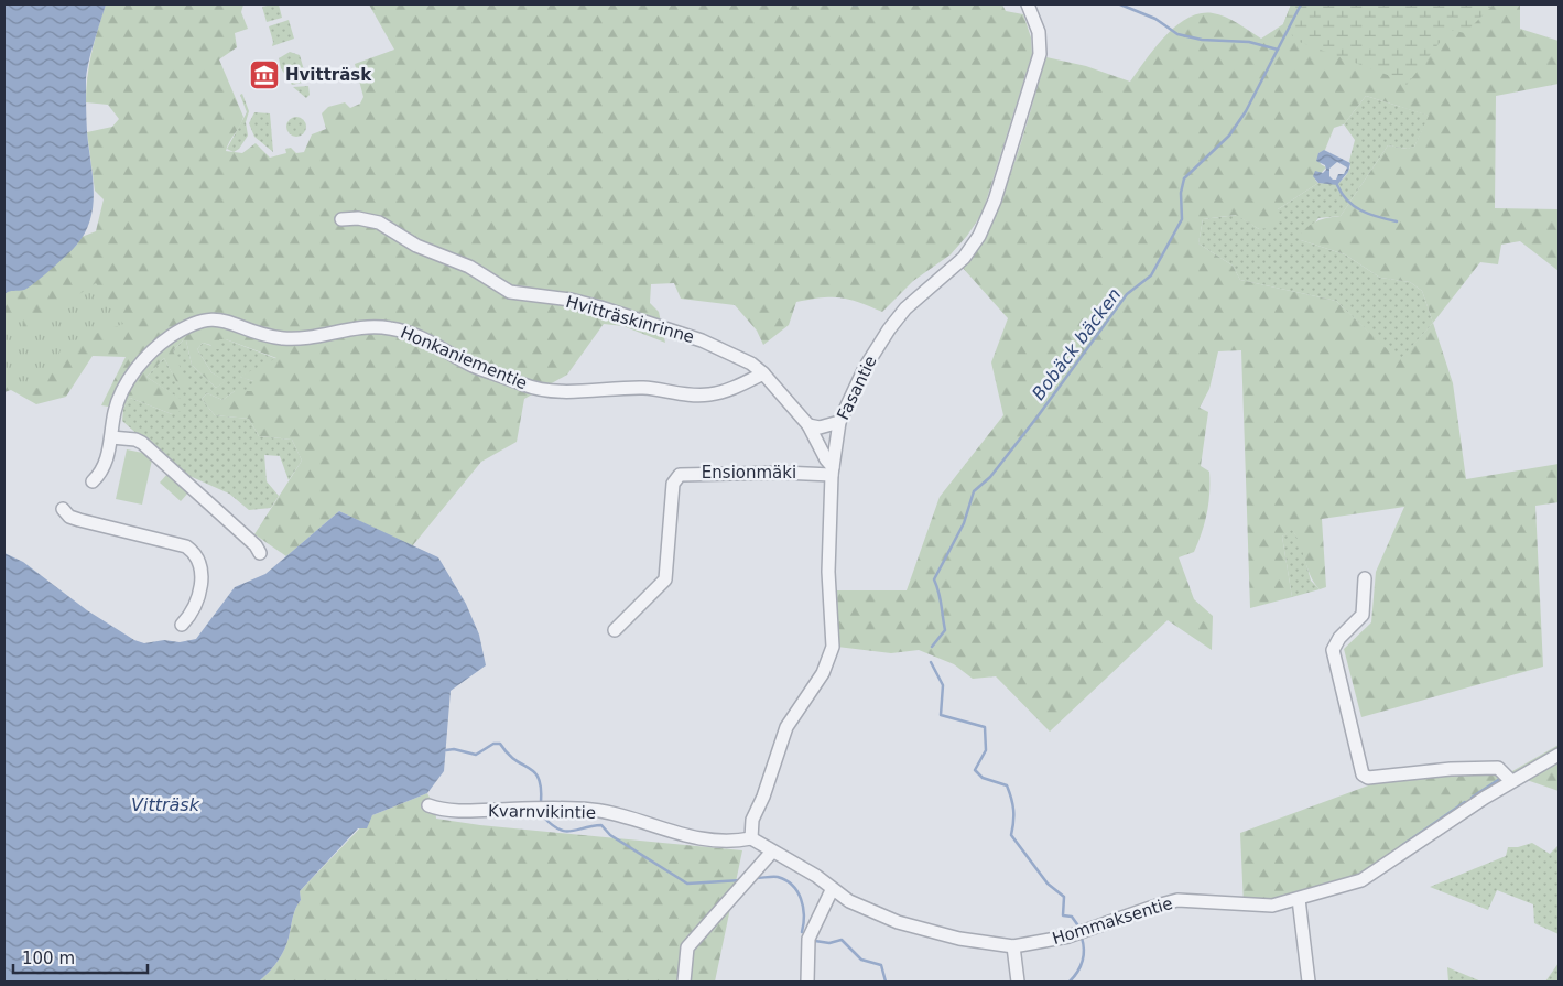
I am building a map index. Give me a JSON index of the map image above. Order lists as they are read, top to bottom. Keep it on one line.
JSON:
{"streets":{"street":["Hvitträskinrinne","Honkaniementie","Fasantie","Ensionmäki","Kvarnvikintie","Hommaksentie"]},"crossings":[["Hvitträskinrinne","Honkaniementie"],["Fasantie","Ensionmäki"],["Fasantie","Kvarnvikintie"],["Fasantie","Hommaksentie"],["Kvarnvikintie","Hommaksentie"]],"water":["Bobäck bäcken","Vitträsk"],"places":{"museum":["Hvitträsk"]},"scale_bar":"100 m"}
